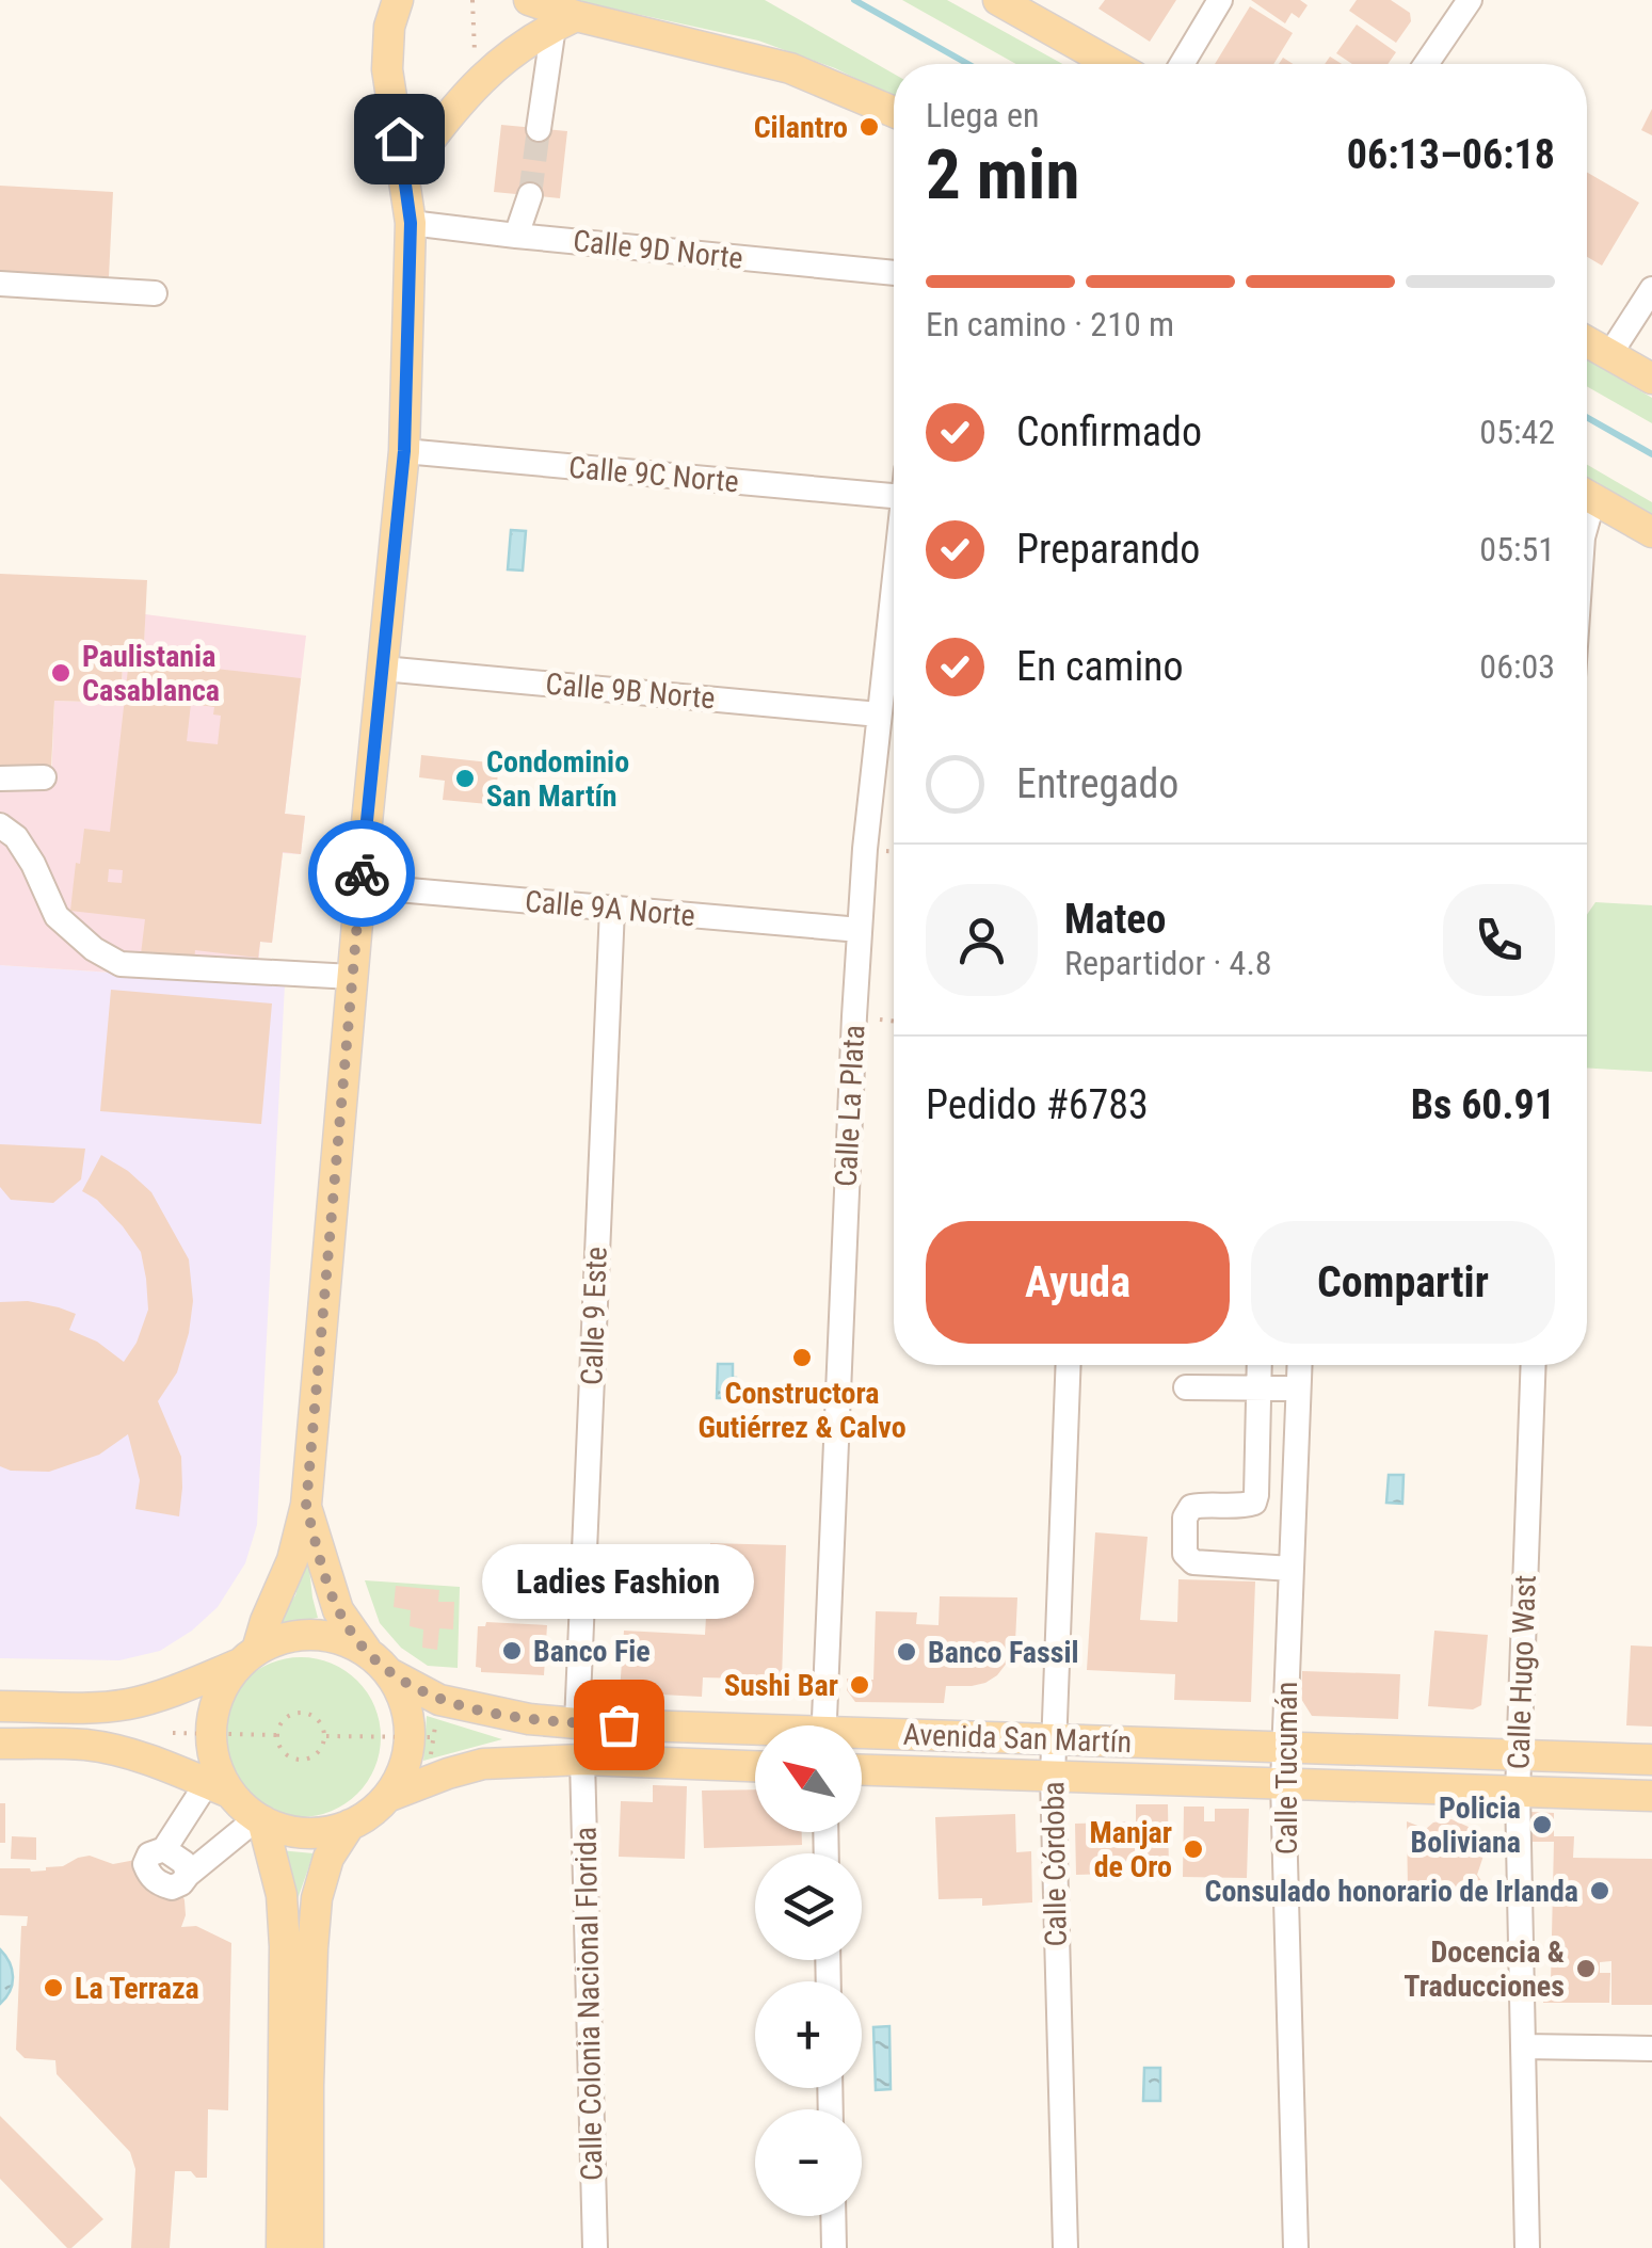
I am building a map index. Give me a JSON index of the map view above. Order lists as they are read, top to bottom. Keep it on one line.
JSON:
{"streets":{"main road":["Avenida San Martín"],"street":["Calle 9D Norte","Calle 9C Norte","Calle 9B Norte","Calle 9A Norte","Calle La Plata","Calle 9 Este","Calle Hugo Wast","Calle Tucumán","Calle Córdoba","Calle Colonia Nacional Florida"]},"crossings":[["Calle 9B Norte","Calle La Plata"],["Calle 9A Norte","Calle La Plata"],["Calle 9A Norte","Calle 9 Este"],["Calle 9 Este","Avenida San Martín"],["Calle Hugo Wast","Avenida San Martín"],["Avenida San Martín","Calle Tucumán"],["Avenida San Martín","Calle Córdoba"]],"places":["Cilantro","Paulistania Casablanca","Condominio San Martín","Constructora Gutiérrez & Calvo","Banco Fie","Banco Fassil","Sushi Bar","Ladies Fashion","Policia Boliviana","Manjar de Oro","Consulado honorario de Irlanda","Docencia & Traducciones","La Terraza"],"north":"top left","page":{"heading":["2 min","Llega en","06:13–06:18"],"panel":["Mateo","Repartidor · 4.8","Pedido #6783","Bs 60.91"],"bar":"En camino · 210 m","list":[["Confirmado","05:42"],["Preparando","05:51"],["En camino","06:03"],"Entregado"],"buttons":["Ayuda","Compartir"],"bubble":"Ladies Fashion","map_buttons":["+","−"]}}
